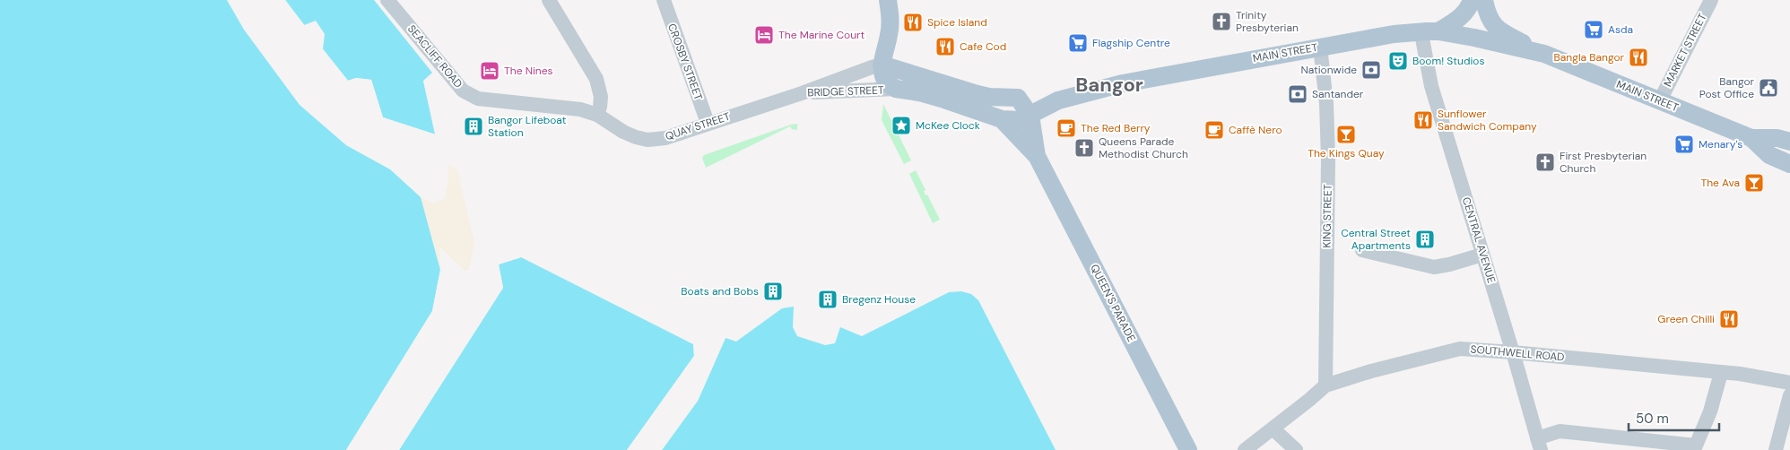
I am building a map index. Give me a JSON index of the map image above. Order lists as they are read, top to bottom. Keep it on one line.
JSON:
{"streets":{"main road":["MAIN STREET","BRIDGE STREET","QUEEN'S PARADE"],"street":["MARKET STREET","SEACLIFF ROAD","CROSBY STREET","QUAY STREET","KING STREET","CENTRAL AVENUE","SOUTHWELL ROAD"]},"crossings":[["MARKET STREET","MAIN STREET"],["MAIN STREET","BRIDGE STREET"],["MAIN STREET","KING STREET"],["MAIN STREET","CENTRAL AVENUE"],["SEACLIFF ROAD","QUAY STREET"],["CROSBY STREET","QUAY STREET"],["BRIDGE STREET","QUAY STREET"],["BRIDGE STREET","QUEEN'S PARADE"],["KING STREET","SOUTHWELL ROAD"],["CENTRAL AVENUE","SOUTHWELL ROAD"]],"districts":["Bangor"],"places":{"church":["Trinity Presbyterian","Queens Parade Methodist Church","First Presbyterian Church"],"restaurant":["Spice Island","Cafe Cod","Bangla Bangor","Sunflower Sandwich Company","Green Chilli"],"supermarket":["Asda","Flagship Centre","Menary's"],"hotel":["The Marine Court","The Nines"],"theatre":["Boom! Studios"],"bank":["Nationwide","Santander"],"public building":["Bangor Post Office"],"place":["McKee Clock"],"building":["Bangor Lifeboat Station","Central Street Apartments","Boats and Bobs","Bregenz House"],"cafe":["The Red Berry","Caffè Nero"],"bar":["The Kings Quay","The Ava"]},"scale_bar":"50 m"}
